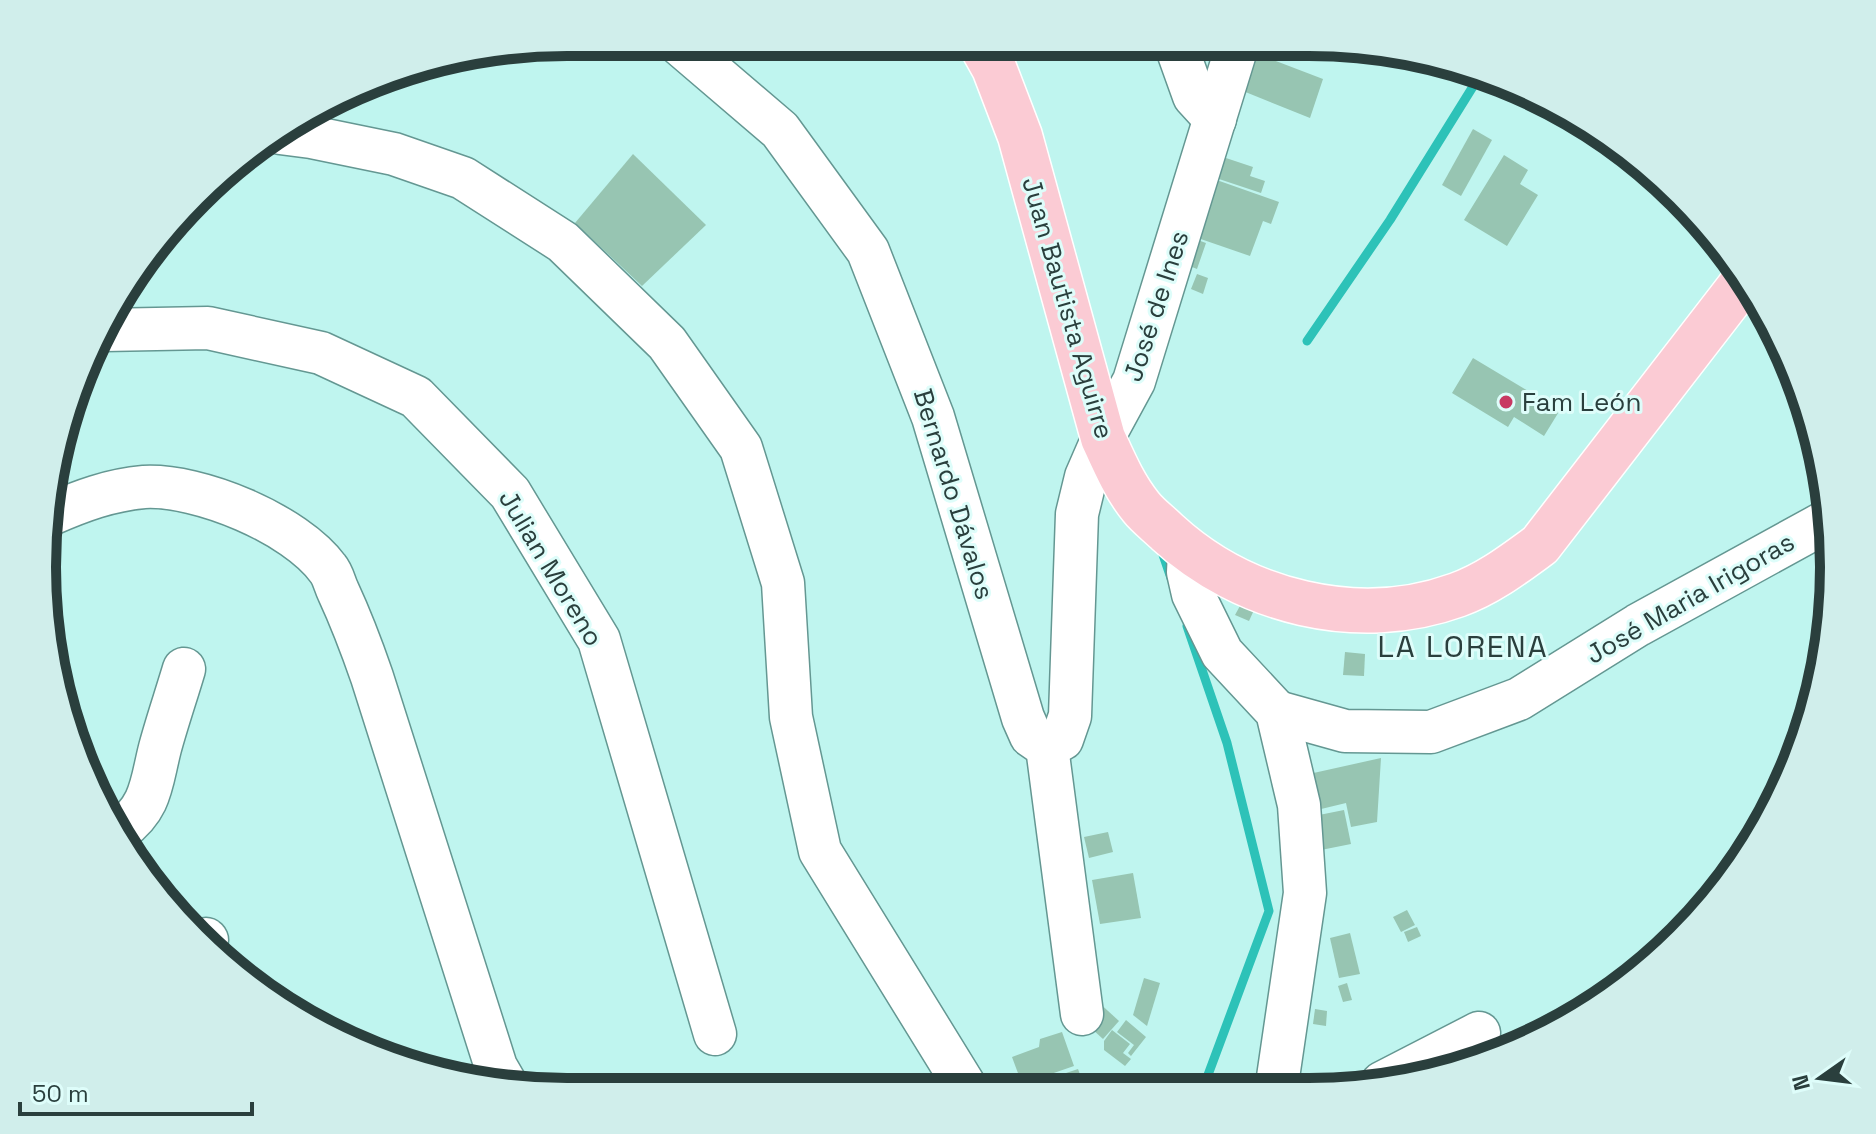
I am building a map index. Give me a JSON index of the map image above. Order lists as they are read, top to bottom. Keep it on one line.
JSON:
{"streets":{"main road":["Juan Bautista Aguirre"],"street":["José de Ines","Bernardo Dávalos","Julian Moreno","José Maria Irigoras"]},"crossings":[["José de Ines","Juan Bautista Aguirre"],["José de Ines","Bernardo Dávalos"]],"districts":["LA LORENA"],"places":["Fam León"],"scale_bar":"50 m","north":"left"}
